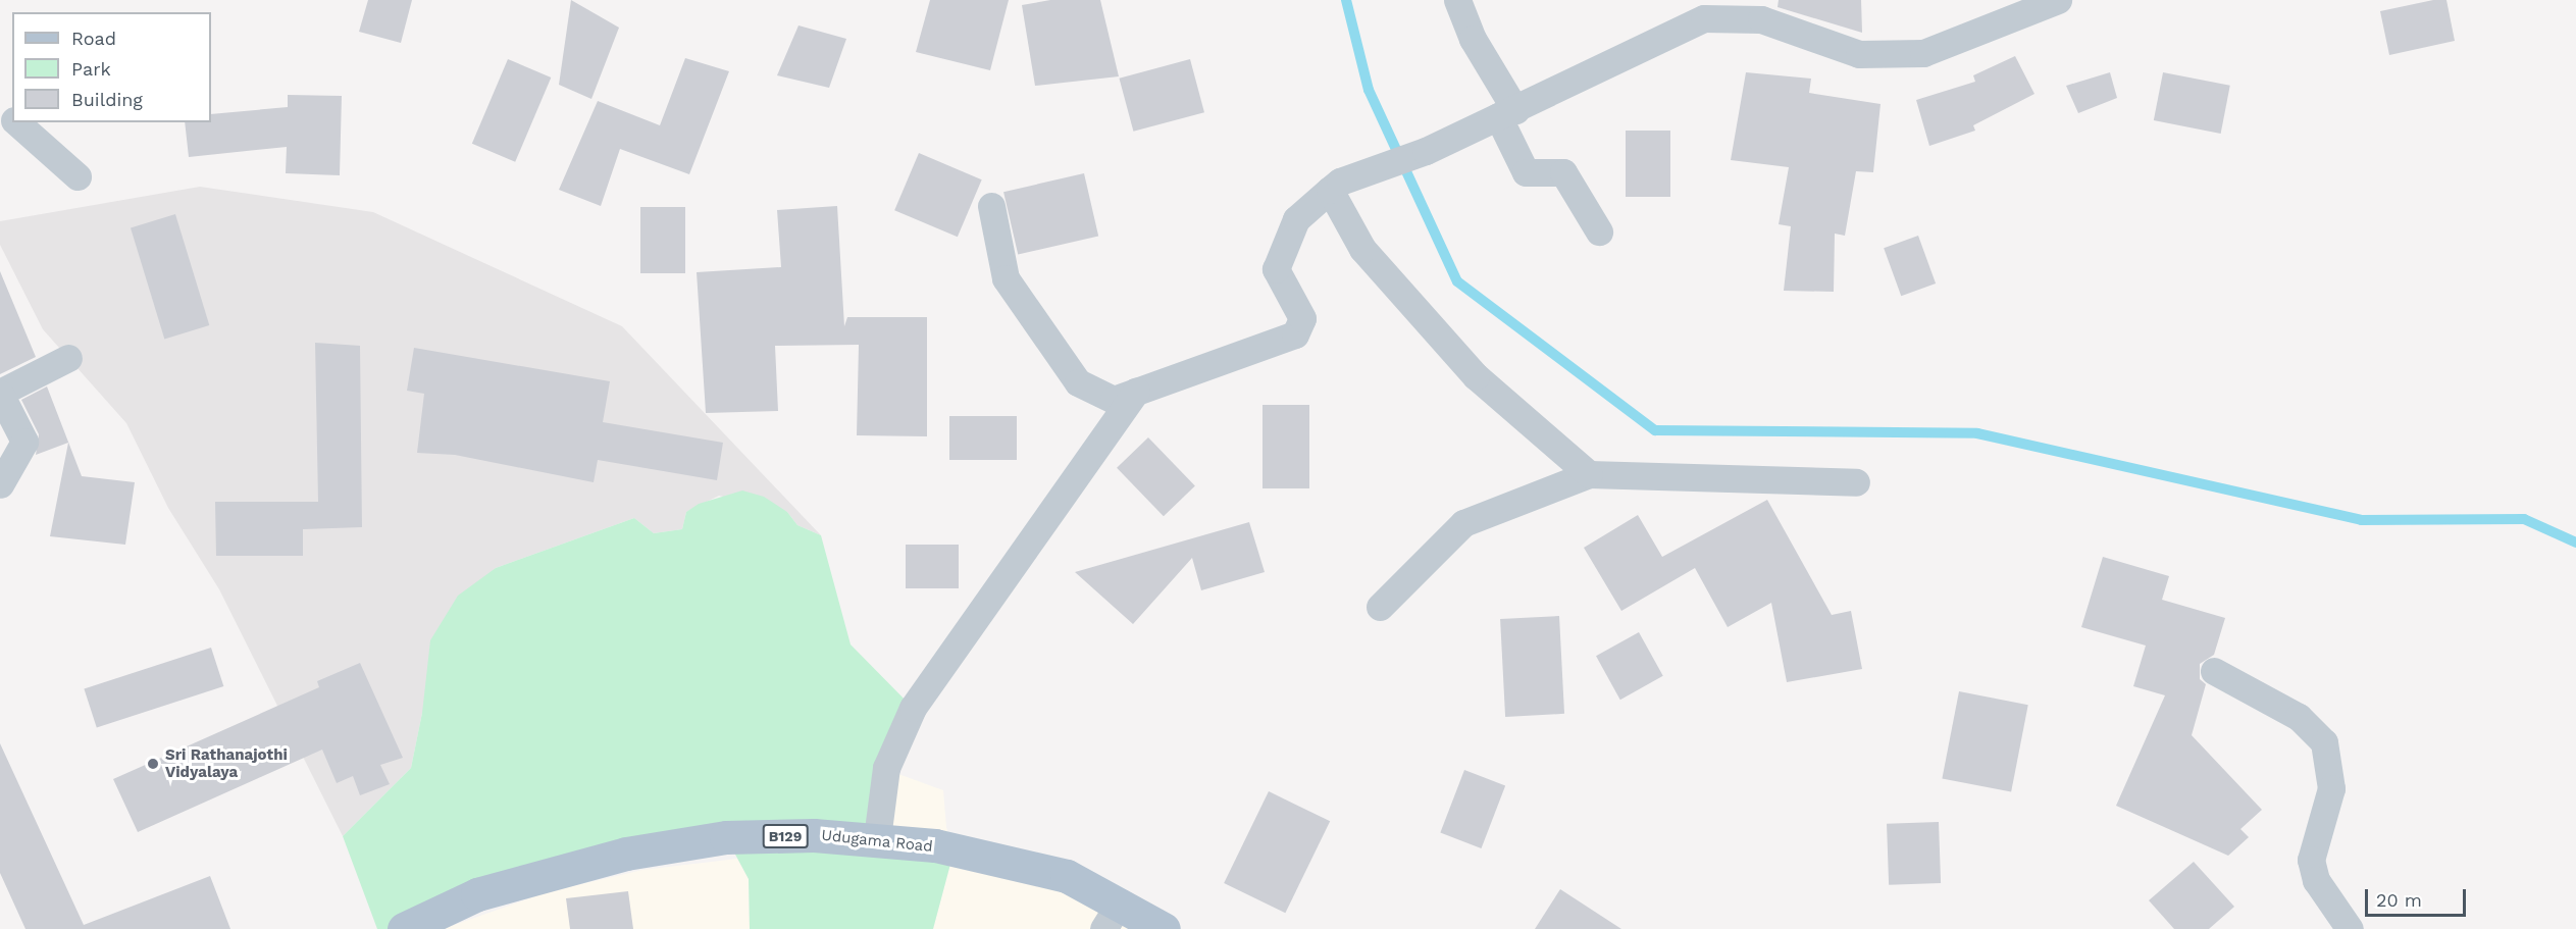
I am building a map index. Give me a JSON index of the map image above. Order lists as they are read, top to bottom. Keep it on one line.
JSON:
{"streets":{"main road":["B129","Udugama Road"]},"places":["Sri Rathanajothi Vidyalaya"],"legend":["Road","Park","Building"],"scale_bar":"20 m"}
